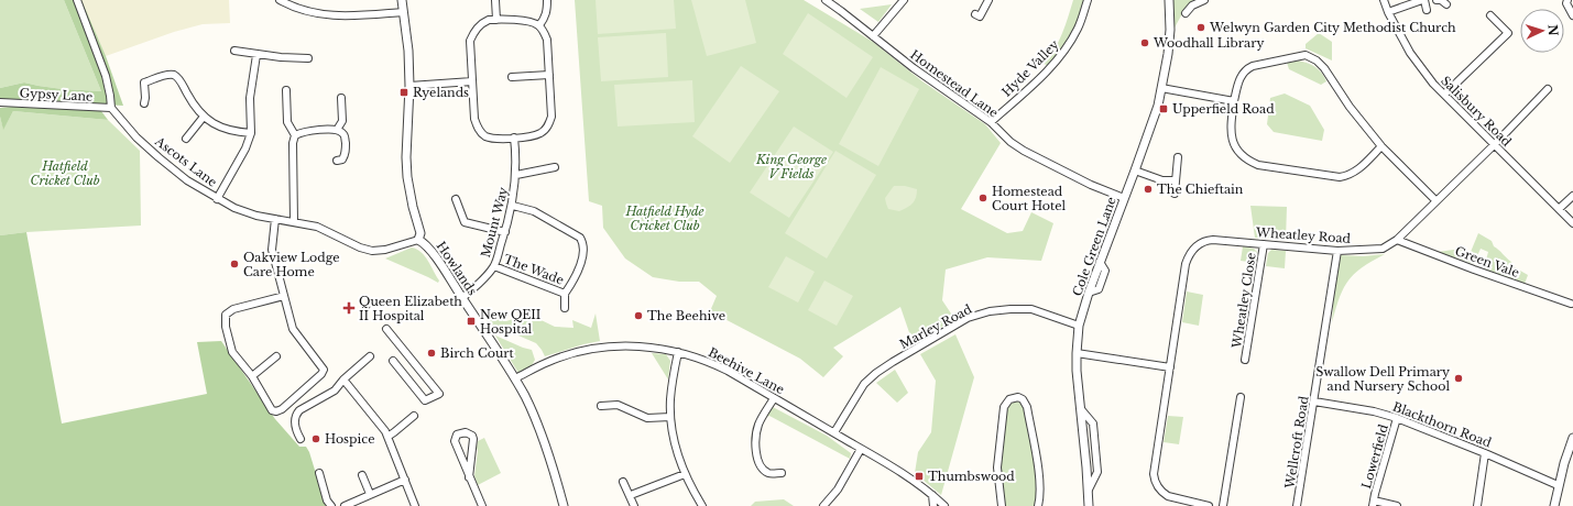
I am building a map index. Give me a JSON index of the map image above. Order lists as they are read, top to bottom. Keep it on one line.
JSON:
{"streets":{"street":["Hyde Valley","Homestead Lane","Gypsy Lane","Salisbury Road","Ascots Lane","Mount Way","Wheatley Road","Cole Green Lane","Green Vale","Howlands","The Wade","Wheatley Close","Marley Road","Beehive Lane","Blackthorn Road","Wellcroft Road","Lowerfield"]},"crossings":[["Hyde Valley","Homestead Lane"],["Homestead Lane","Cole Green Lane"],["Gypsy Lane","Ascots Lane"],["Salisbury Road","Wheatley Road"],["Ascots Lane","Howlands"],["Mount Way","Howlands"],["Mount Way","The Wade"],["Wheatley Road","Green Vale"],["Wheatley Road","Wheatley Close"],["Wheatley Road","Wellcroft Road"],["Cole Green Lane","Marley Road"],["Howlands","Beehive Lane"],["Marley Road","Beehive Lane"],["Blackthorn Road","Wellcroft Road"],["Blackthorn Road","Lowerfield"]],"parks":["King George V Fields","Hatfield Cricket Club","Hatfield Hyde Cricket Club"],"places":{"other":["Welwyn Garden City Methodist Church","Woodhall Library","The Chieftain","Homestead Court Hotel","Oakview Lodge Care Home","The Beehive","Birch Court","Swallow Dell Primary and Nursery School","Hospice"],"transit":["Ryelands","Upperfield Road","New QEII Hospital","Thumbswood"],"health":["Queen Elizabeth II Hospital"]},"north":"right"}
